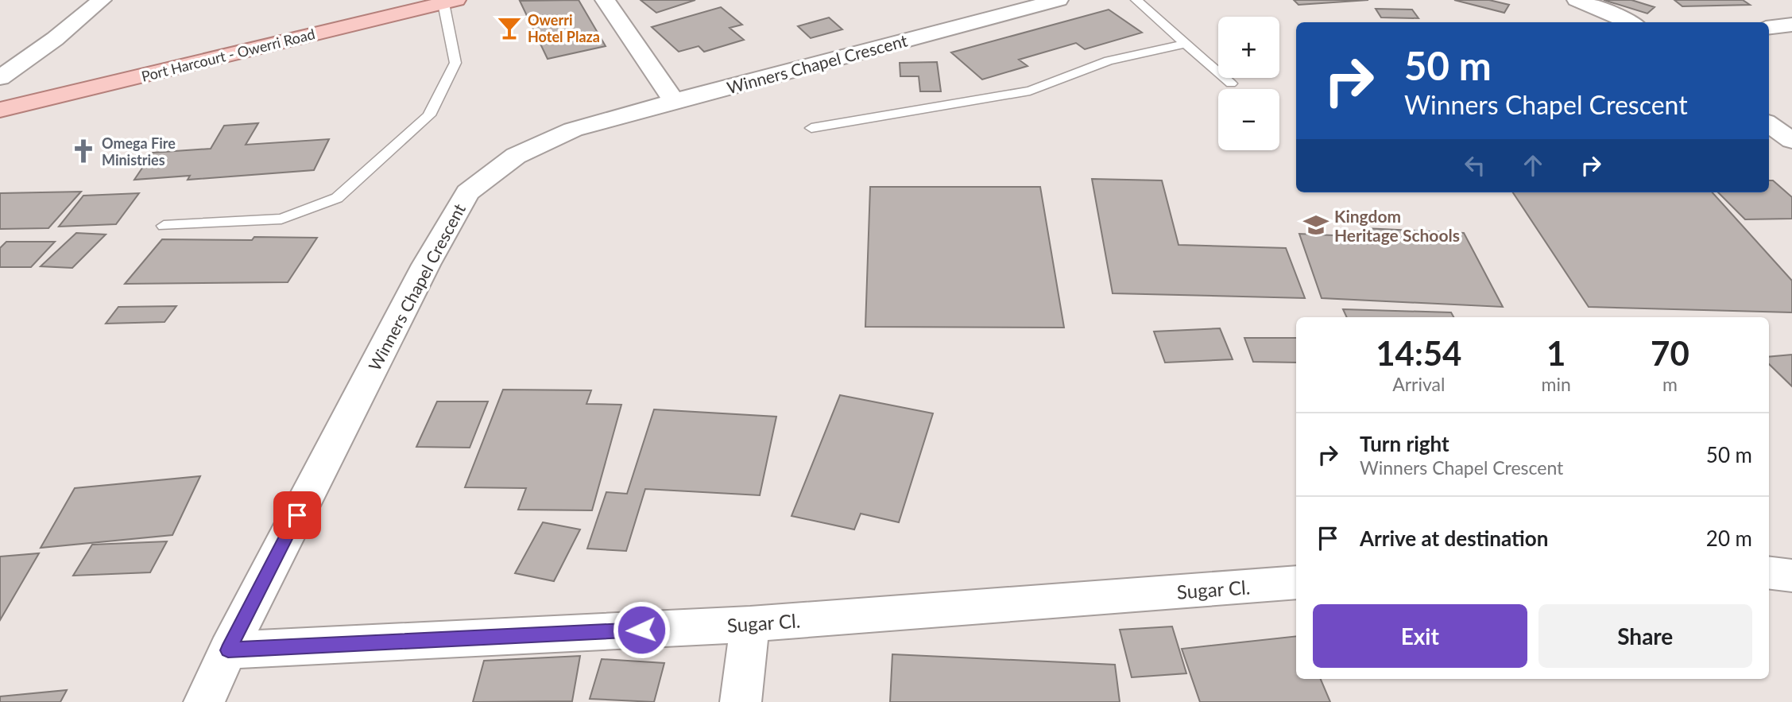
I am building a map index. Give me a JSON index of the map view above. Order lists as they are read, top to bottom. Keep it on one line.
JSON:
{"streets":{"main road":["Port Harcourt - Owerri Road"],"street":["Winners Chapel Crescent","Sugar Cl."]},"crossings":[["Winners Chapel Crescent","Sugar Cl."]],"places":{"bar":["Owerri Hotel Plaza"],"church":["Omega Fire Ministries"],"school or university":["Kingdom Heritage Schools"]},"page":{"map_buttons":["+","−"],"turn":["50 m","Winners Chapel Crescent"],"eta":["14:54","Arrival","1","min","70","m"],"list":[{"name":"Turn right","note":"Winners Chapel Crescent","value":"50 m"},{"name":"Arrive at destination","value":"20 m"}],"buttons":["Exit","Share"]}}
